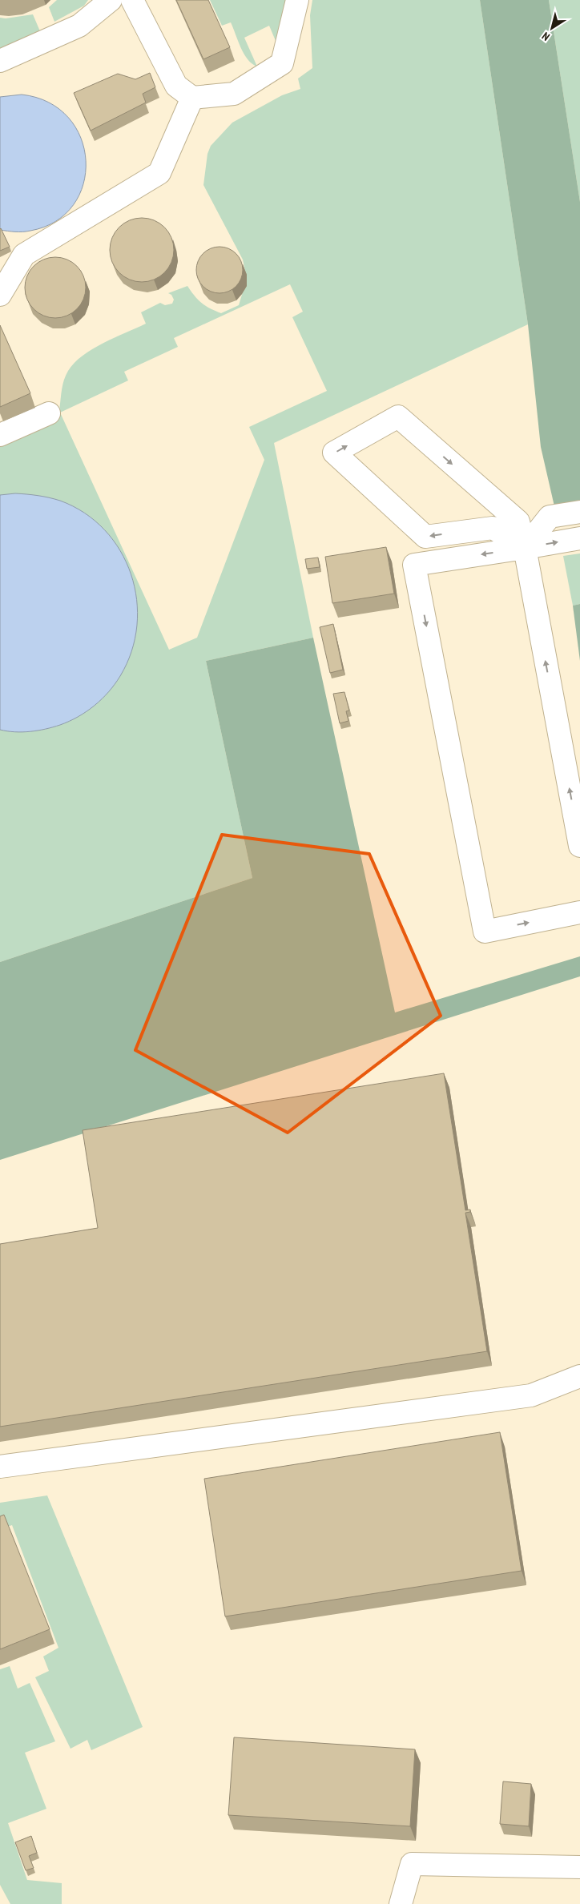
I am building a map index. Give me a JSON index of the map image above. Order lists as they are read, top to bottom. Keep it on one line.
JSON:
{"north":"bottom left"}
